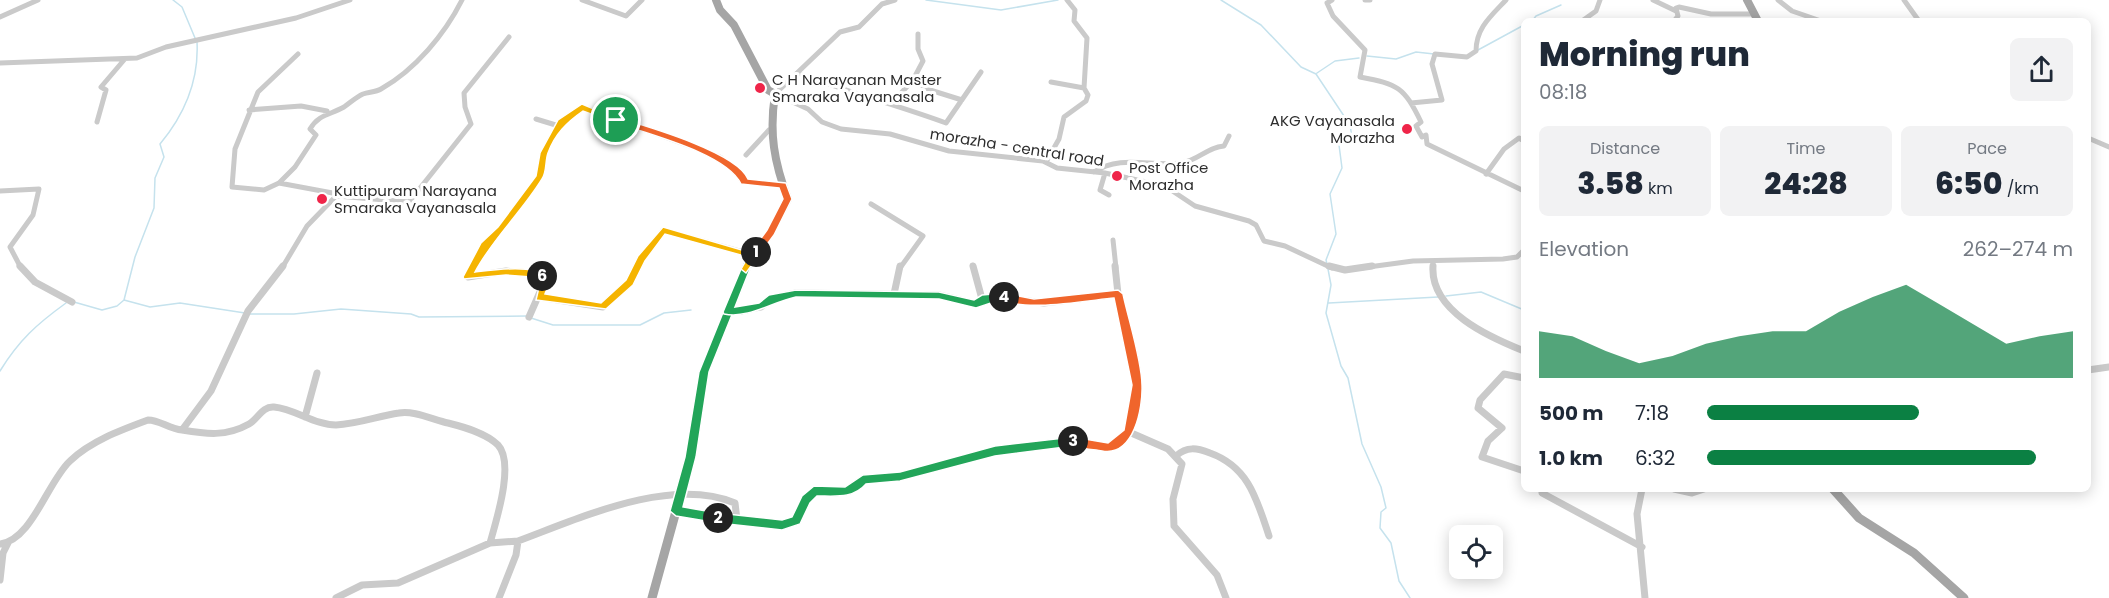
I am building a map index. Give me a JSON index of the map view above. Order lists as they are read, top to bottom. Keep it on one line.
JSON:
{"streets":{"street":["morazha - central road"]},"places":["C H Narayanan Master Smaraka Vayanasala","AKG Vayanasala Morazha","Post Office Morazha","Kuttipuram Narayana Smaraka Vayanasala"],"page":{"heading":["Morning run","08:18"],"stats":[["Distance","3.58 km"],["Time","24:28"],["Pace","6:50 /km"]],"chart":["Elevation","262–274 m"],"pins":["1","6","4","3","2"],"list":[{"name":"500 m","note":"7:18"},{"name":"1.0 km","note":"6:32"}]}}
